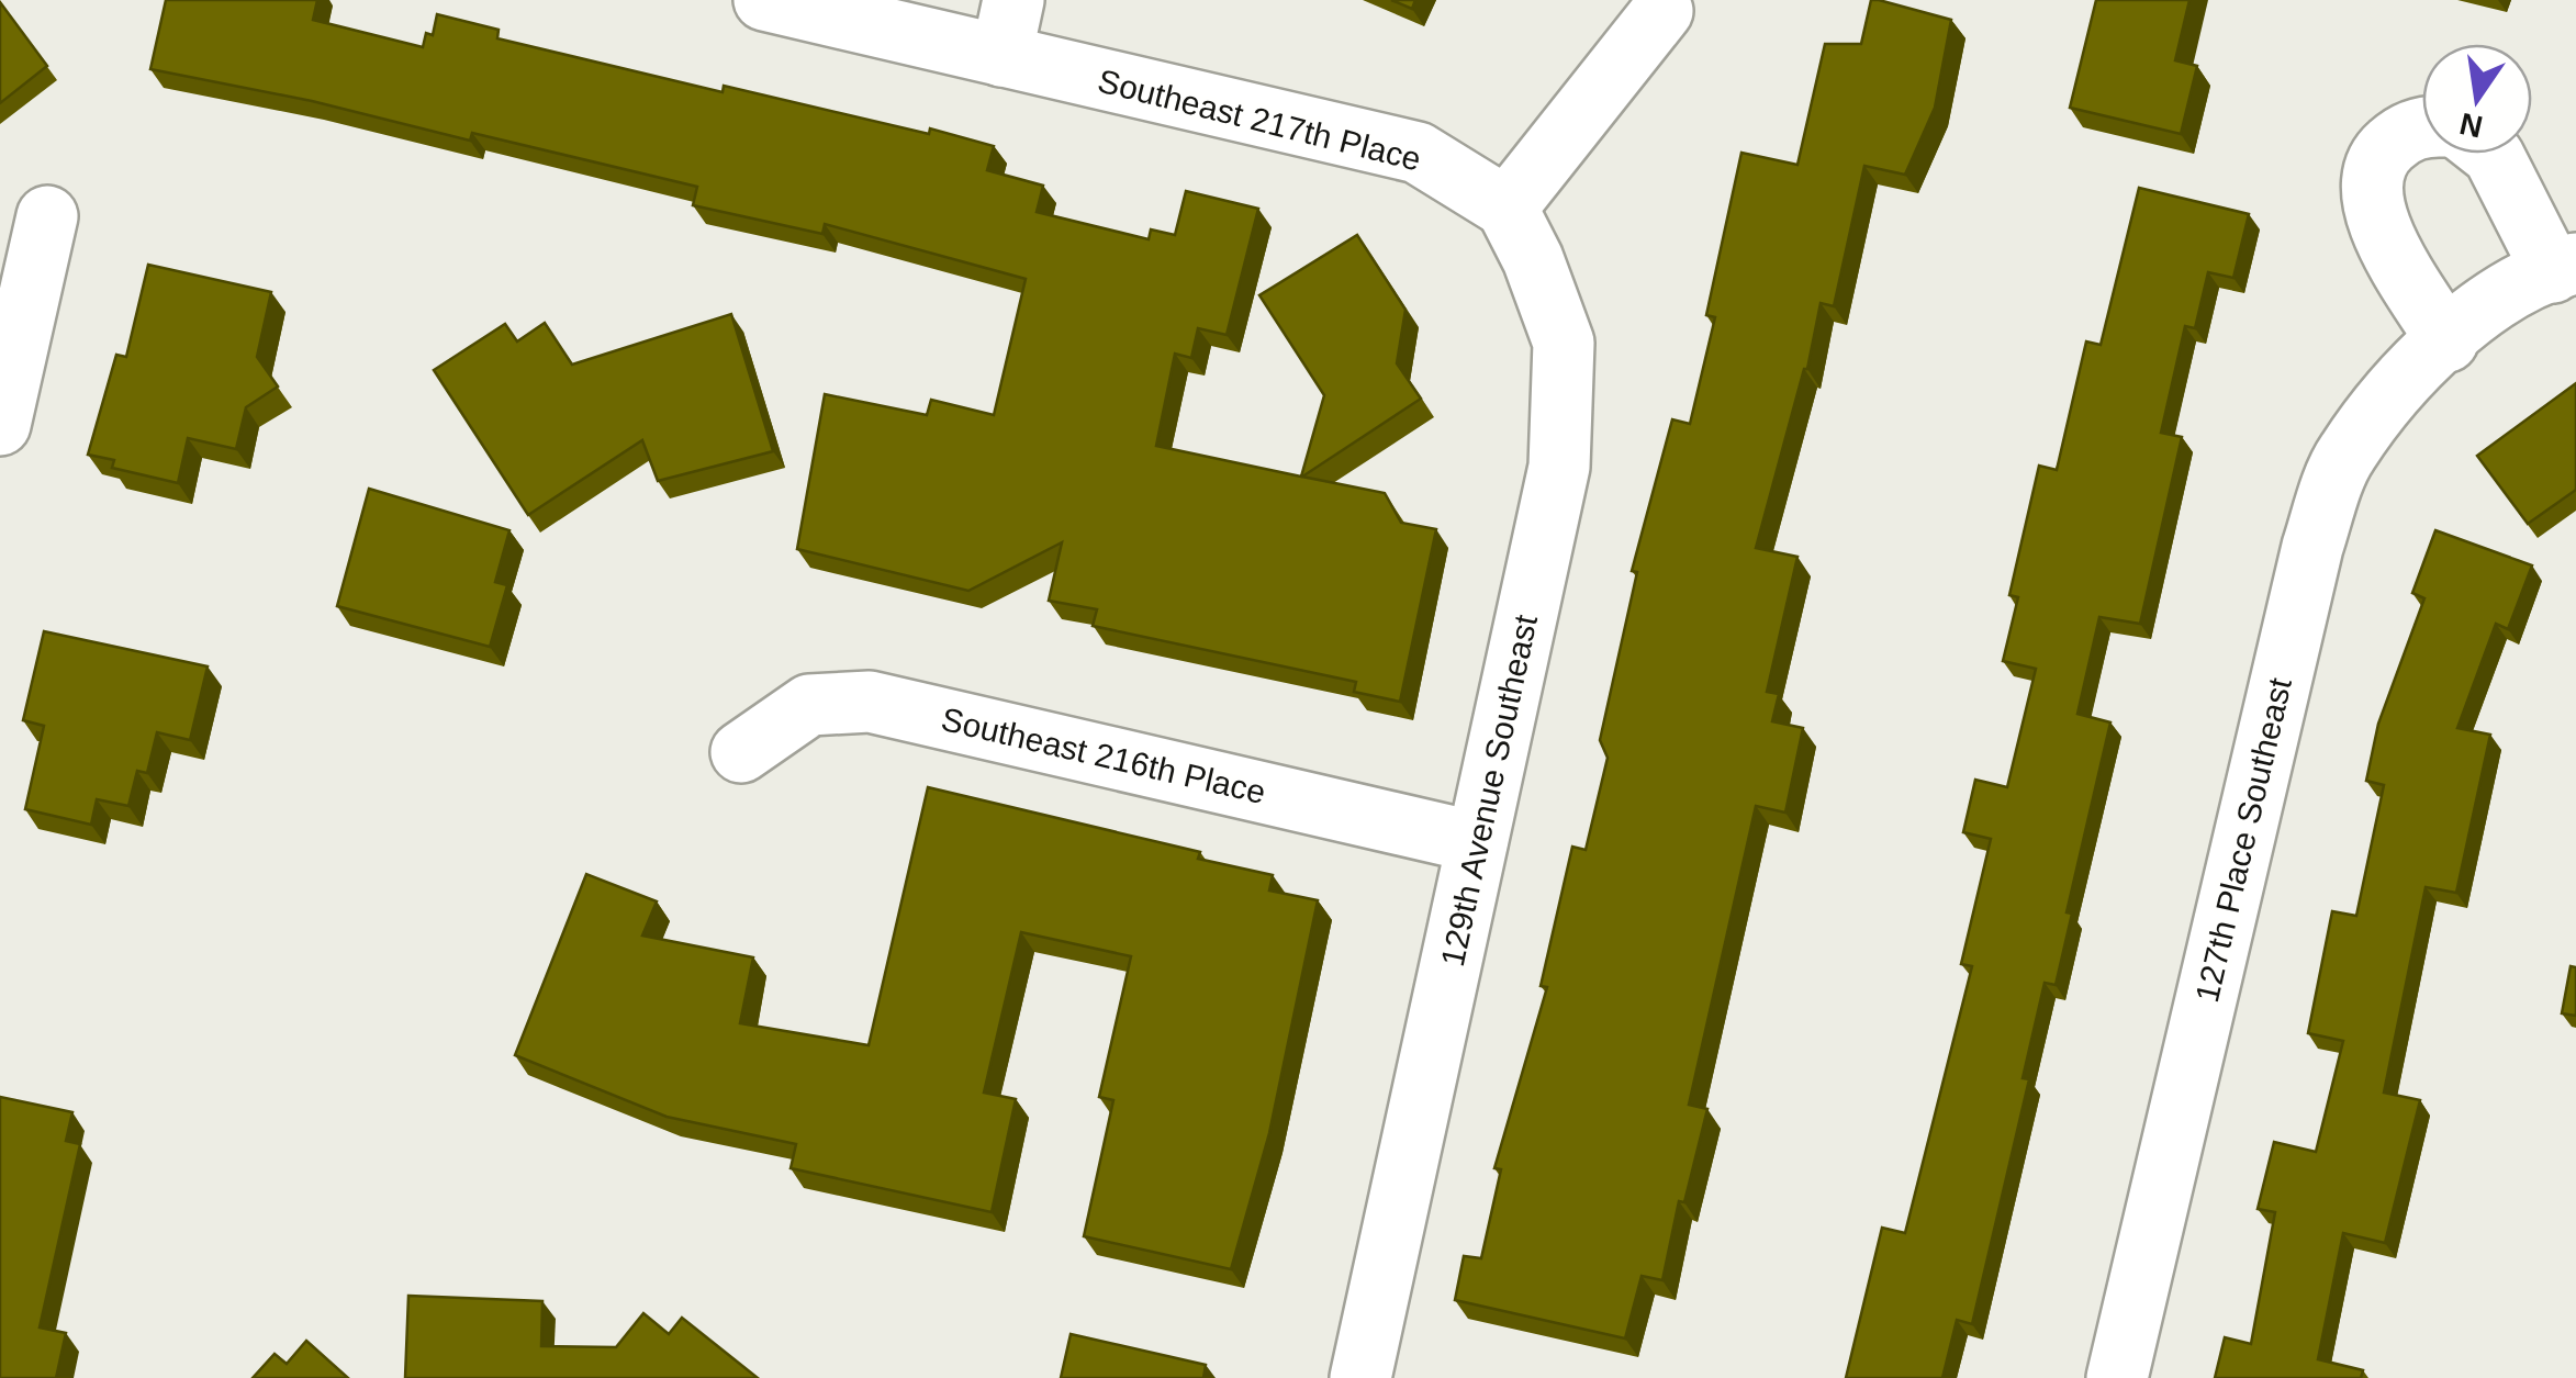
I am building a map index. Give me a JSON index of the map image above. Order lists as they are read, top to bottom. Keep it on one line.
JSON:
{"streets":{"street":["Southeast 217th Place","Southeast 216th Place","129th Avenue Southeast","127th Place Southeast"]},"crossings":[["Southeast 217th Place","129th Avenue Southeast"],["Southeast 216th Place","129th Avenue Southeast"]],"north":"bottom"}
